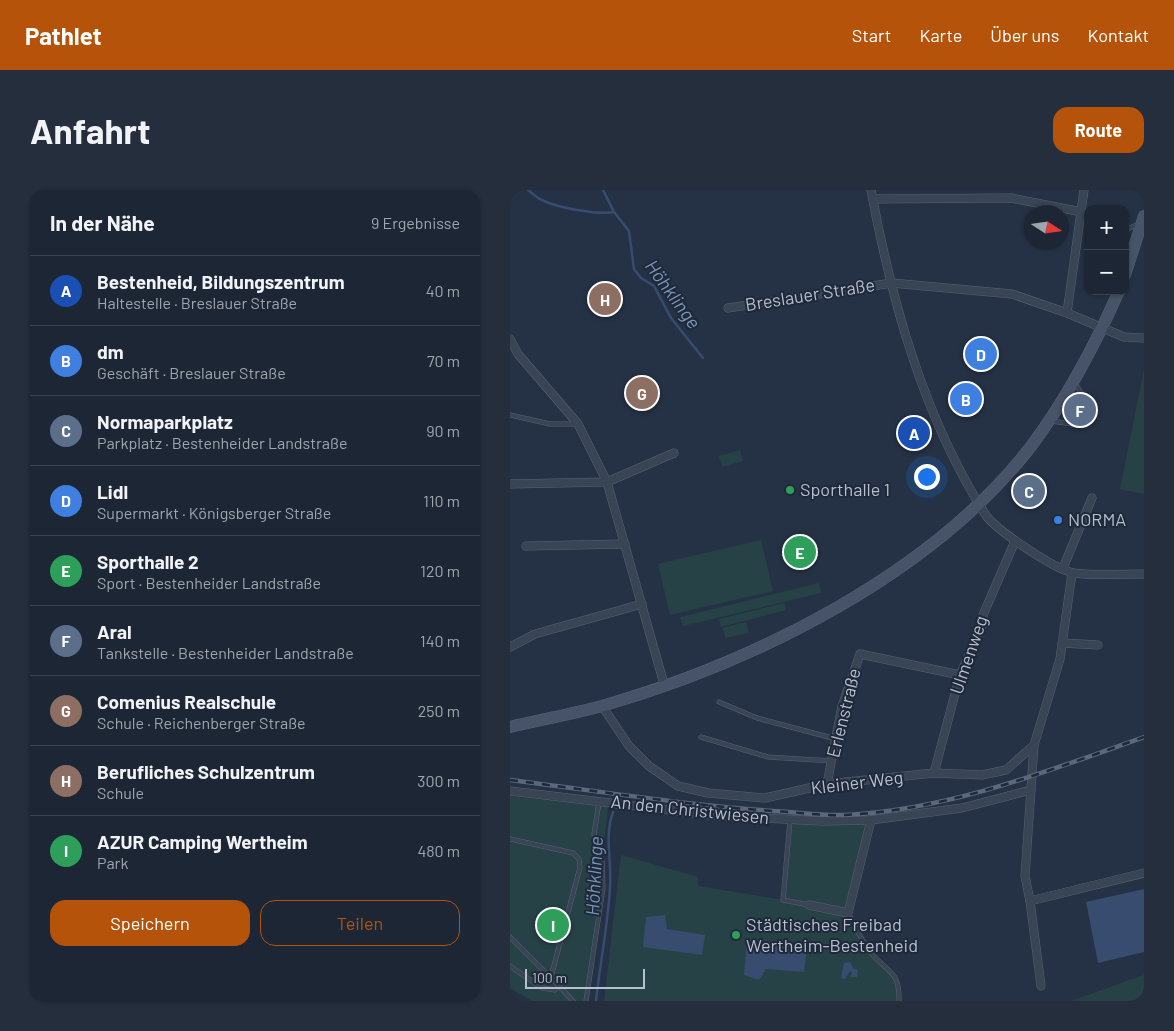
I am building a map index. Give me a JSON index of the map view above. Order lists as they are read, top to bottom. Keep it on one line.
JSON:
{"streets":{"street":["Breslauer Straße","Ulmenweg","Erlenstraße","Kleiner Weg","An den Christwiesen"]},"crossings":[["Breslauer Straße","Ulmenweg"],["Ulmenweg","Erlenstraße"],["Ulmenweg","Kleiner Weg"],["Erlenstraße","Kleiner Weg"]],"water":["Höhklinge"],"places":["Sporthalle 1","NORMA","Städtisches Freibad Wertheim-Bestenheid"],"scale_bar":"100 m","north":"right","page":{"header":"Pathlet","nav":["Start","Karte","Über uns","Kontakt"],"buttons":["Route",["Speichern","Teilen"]],"title":"Anfahrt","heading":["In der Nähe","9 Ergebnisse"],"map_buttons":["+","−"],"list":[{"mark":"A","name":"Bestenheid, Bildungszentrum","note":"Haltestelle · Breslauer Straße","value":"40 m"},{"mark":"B","name":"dm","note":"Geschäft · Breslauer Straße","value":"70 m"},{"mark":"C","name":"Normaparkplatz","note":"Parkplatz · Bestenheider Landstraße","value":"90 m"},{"mark":"D","name":"Lidl","note":"Supermarkt · Königsberger Straße","value":"110 m"},{"mark":"E","name":"Sporthalle 2","note":"Sport · Bestenheider Landstraße","value":"120 m"},{"mark":"F","name":"Aral","note":"Tankstelle · Bestenheider Landstraße","value":"140 m"},{"mark":"G","name":"Comenius Realschule","note":"Schule · Reichenberger Straße","value":"250 m"},{"mark":"H","name":"Berufliches Schulzentrum","note":"Schule","value":"300 m"},{"mark":"I","name":"AZUR Camping Wertheim","note":"Park","value":"480 m"}],"pins":["H","D","G","B","F","A","C","E","I"],"scale":"100 m"}}
